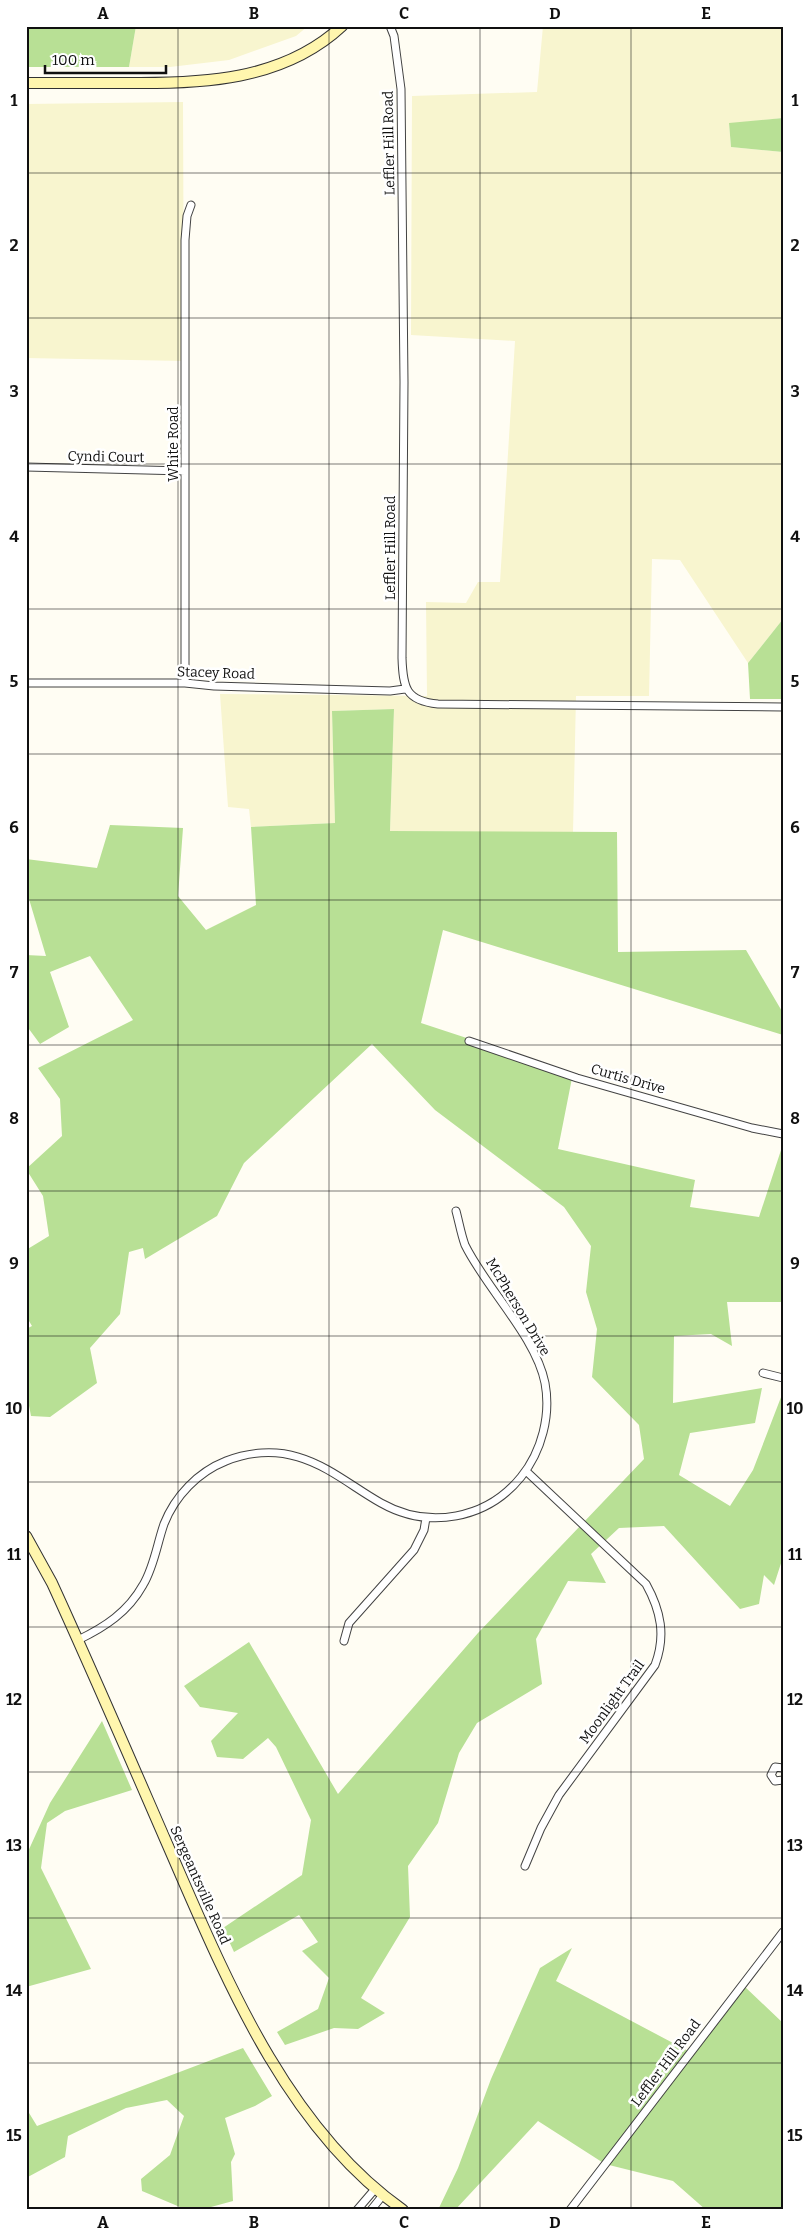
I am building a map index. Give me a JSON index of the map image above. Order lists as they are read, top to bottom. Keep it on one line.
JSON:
{"streets":{"main road":["Sergeantsville Road"],"street":["Leffler Hill Road","White Road","Cyndi Court","Stacey Road","Curtis Drive","McPherson Drive","Moonlight Trail"]},"crossings":[["Leffler Hill Road","Stacey Road"],["White Road","Cyndi Court"],["White Road","Stacey Road"],["McPherson Drive","Moonlight Trail"],["McPherson Drive","Sergeantsville Road"]],"scale_bar":"100 m","grid":{"columns":["A","B","C","D","E"],"rows":["1","2","3","4","5","6","7","8","9","10","11","12","13","14","15"]}}
